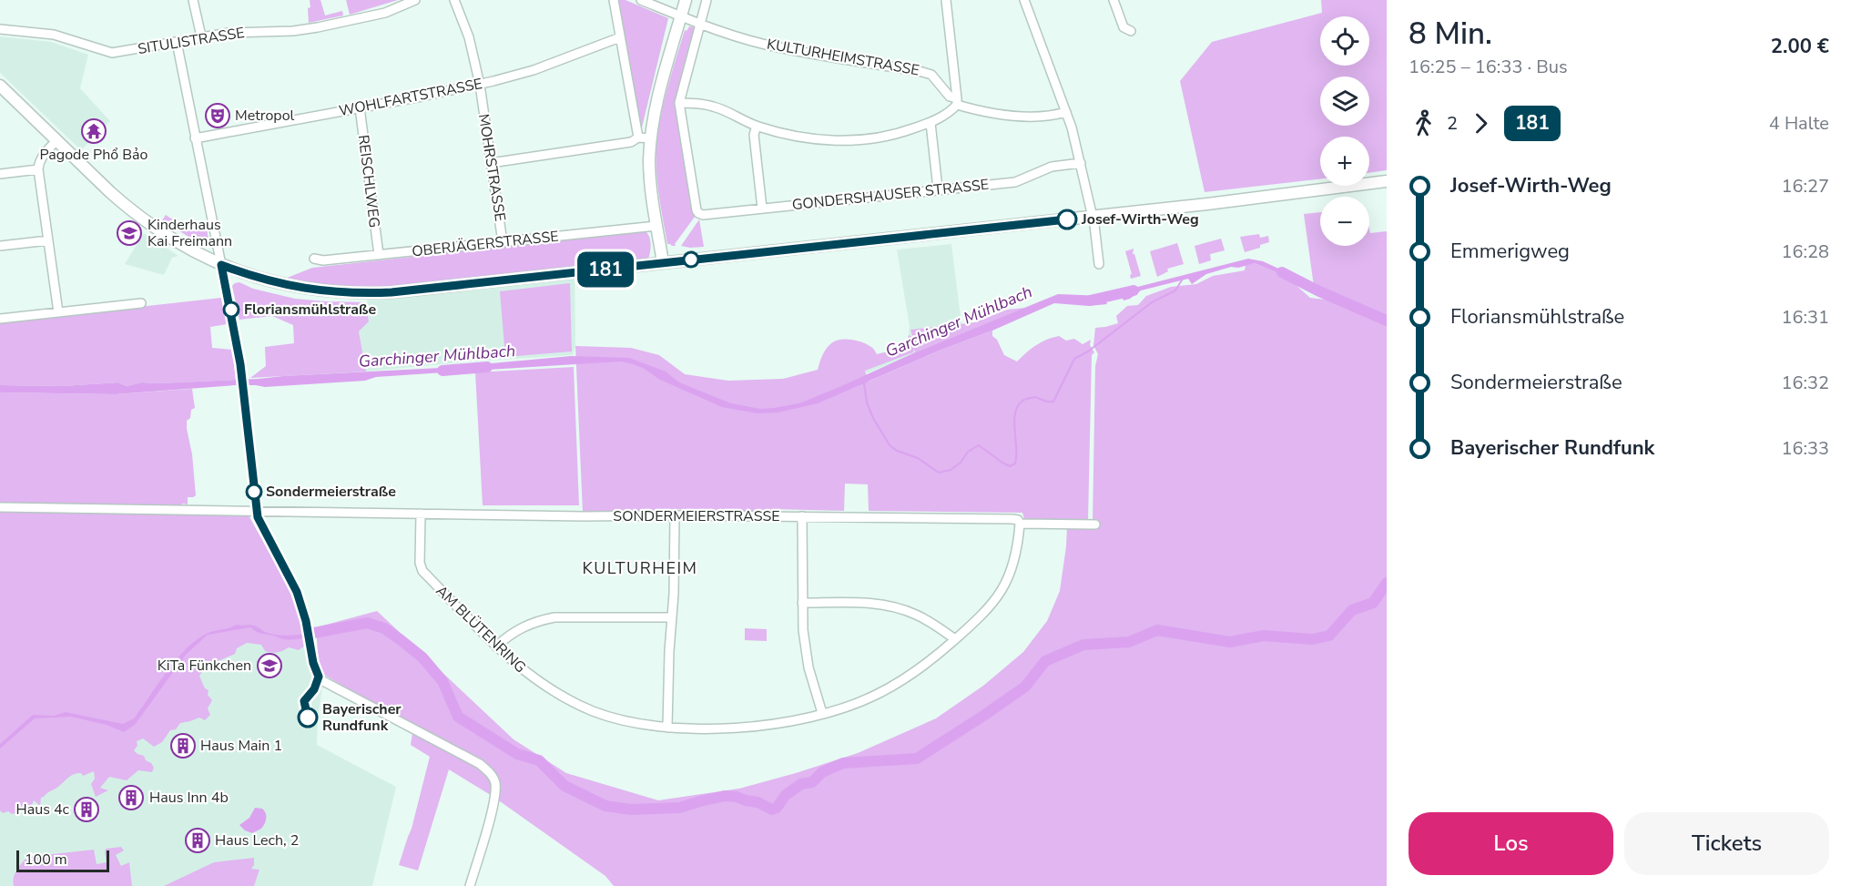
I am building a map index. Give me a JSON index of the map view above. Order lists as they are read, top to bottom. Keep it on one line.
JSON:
{"streets":{"street":["SITULISTRASSE","KULTURHEIMSTRASSE","WOHLFARTSTRASSE","MOHRSTRASSE","REISCHLWEG","GONDERSHAUSER STRASSE","OBERJÄGERSTRASSE","SONDERMEIERSTRASSE","AM BLÜTENRING"]},"crossings":[["WOHLFARTSTRASSE","MOHRSTRASSE"],["WOHLFARTSTRASSE","REISCHLWEG"],["MOHRSTRASSE","OBERJÄGERSTRASSE"],["REISCHLWEG","OBERJÄGERSTRASSE"],["SONDERMEIERSTRASSE","AM BLÜTENRING"]],"districts":["KULTURHEIM"],"water":["Garchinger Mühlbach"],"places":{"theatre":["Metropol"],"temple":["Pagode Phổ Bảo"],"other":["Josef-Wirth-Weg","Floriansmühlstraße","Sondermeierstraße","Bayerischer Rundfunk"],"school or university":["Kinderhaus Kai Freimann","KiTa Fünkchen"],"building":["Haus Main 1","Haus Inn 4b","Haus 4c","Haus Lech, 2"]},"lines":["bus line 181"],"scale_bar":"100 m","page":{"on_map":"181","heading":["8 Min.","16:25 – 16:33 · Bus","2.00 €"],"map_buttons":["+","−"],"legs":["2","181","4 Halte"],"list":[{"name":"Josef-Wirth-Weg","value":"16:27"},{"name":"Emmerigweg","value":"16:28"},{"name":"Floriansmühlstraße","value":"16:31"},{"name":"Sondermeierstraße","value":"16:32"},{"name":"Bayerischer Rundfunk","value":"16:33"}],"buttons":["Los","Tickets"],"scale":"100 m"}}
